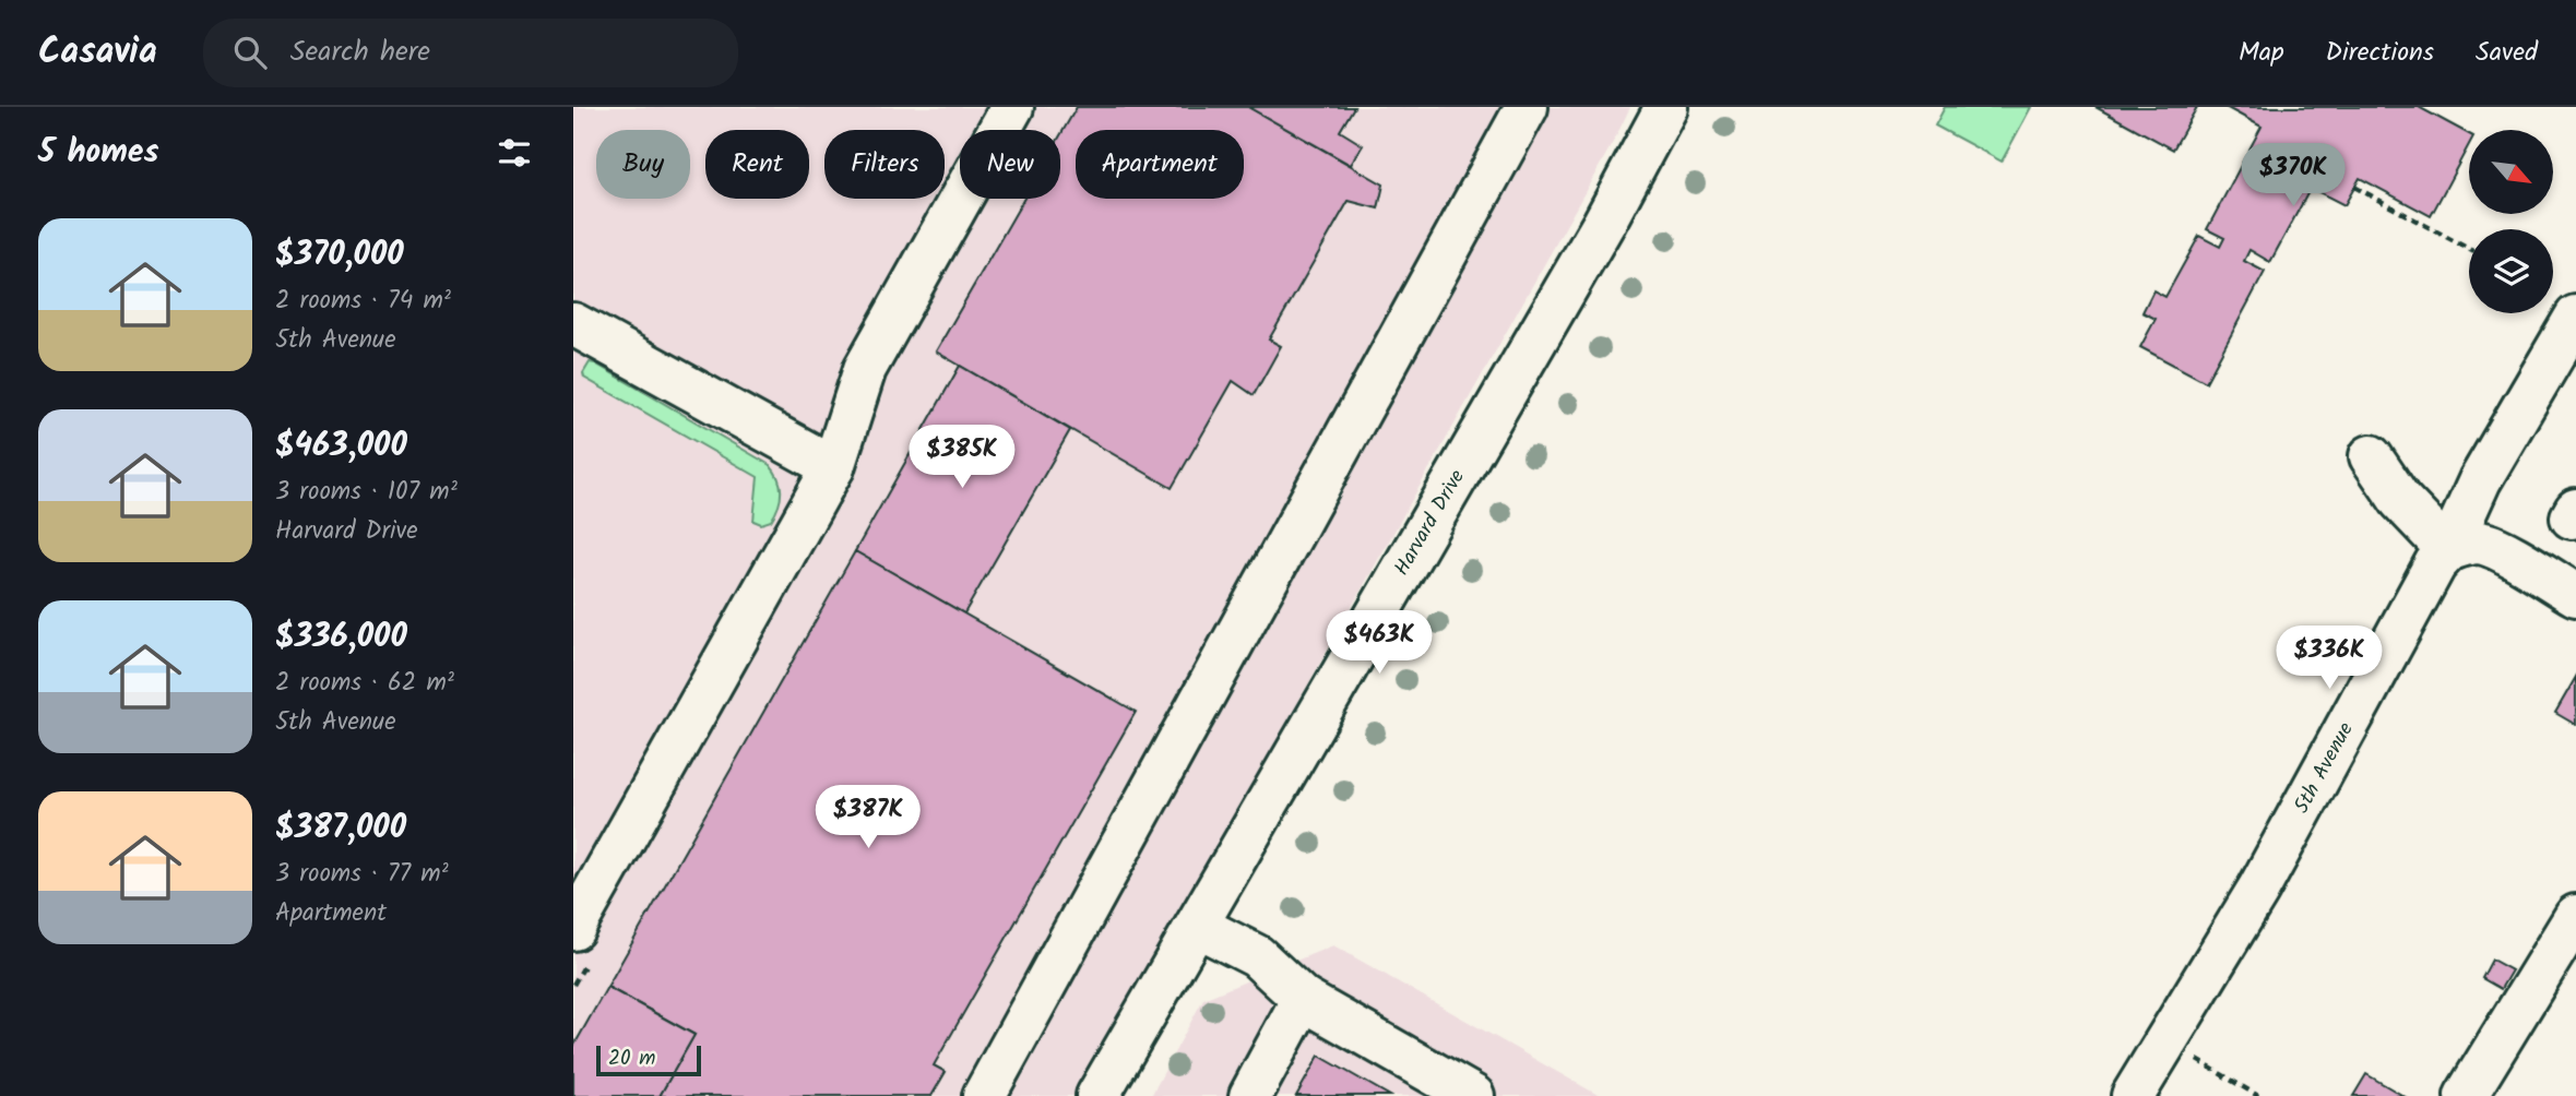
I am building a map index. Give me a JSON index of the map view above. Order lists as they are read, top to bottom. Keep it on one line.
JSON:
{"streets":{"street":["Harvard Drive","5th Avenue"]},"scale_bar":"20 m","north":"bottom right","page":{"header":"Casavia","search":"Search here","nav":["Map","Directions","Saved"],"heading":"5 homes","chip":["Buy","Rent","Filters","New","Apartment"],"price":["$370K","$385K","$463K","$336K","$387K"],"list":[{"name":"$370,000","note":"2 rooms · 74 m² · 5th Avenue"},{"name":"$463,000","note":"3 rooms · 107 m² · Harvard Drive"},{"name":"$336,000","note":"2 rooms · 62 m² · 5th Avenue"},{"name":"$387,000","note":"3 rooms · 77 m² · Apartment"}],"scale":"20 m"}}
